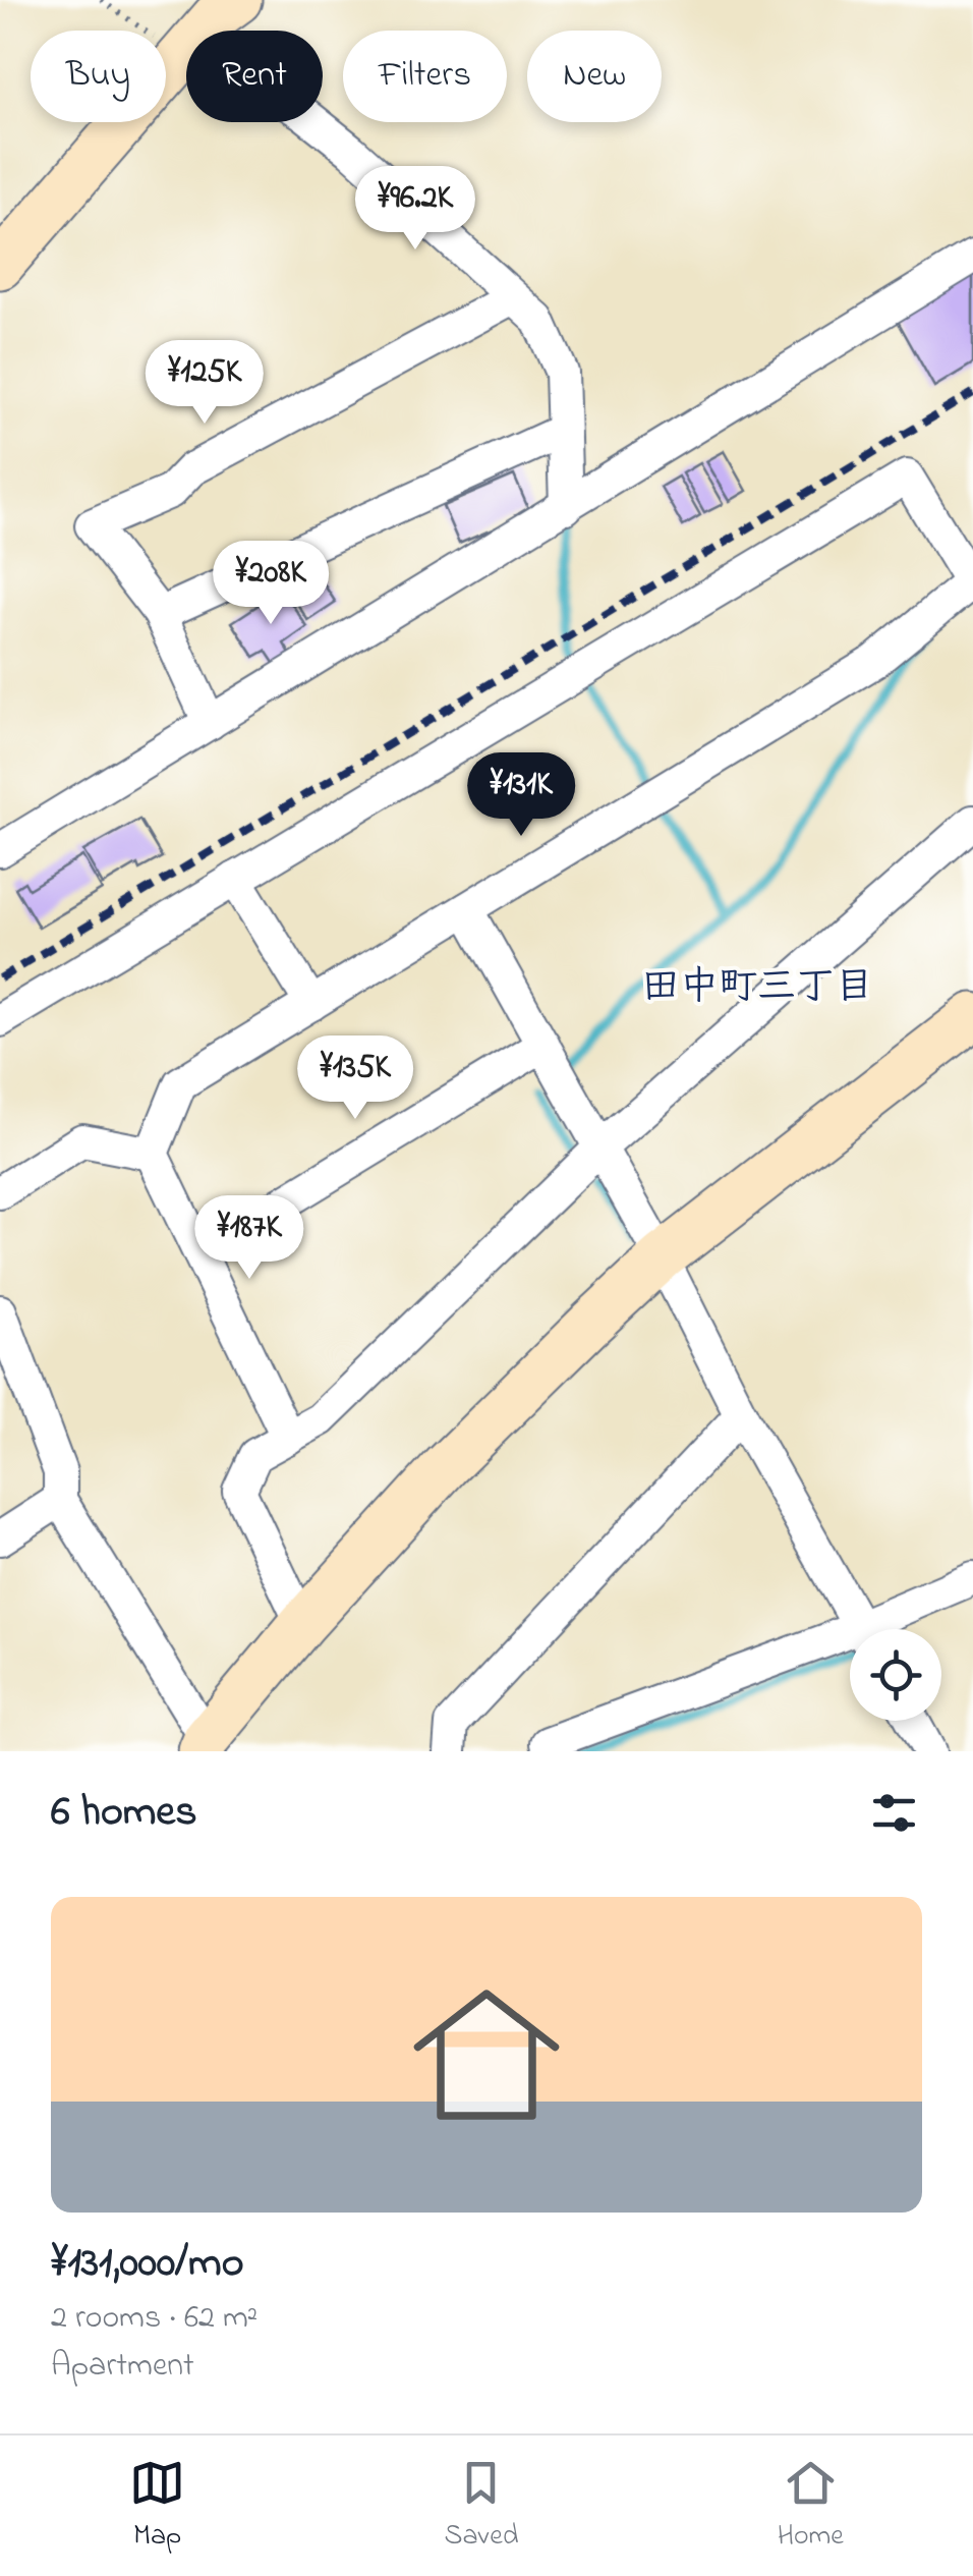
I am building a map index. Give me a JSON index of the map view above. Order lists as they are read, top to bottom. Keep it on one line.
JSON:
{"districts":["田中町三丁目"],"page":{"chip":["Buy","Rent","Filters","New"],"price":["¥96.2K","¥125K","¥208K","¥131K","¥135K","¥187K"],"heading":"6 homes","list":[{"name":"¥131,000/mo","note":"2 rooms · 62 m² · Apartment"}],"tabs":["Map","Saved","Home"]}}
